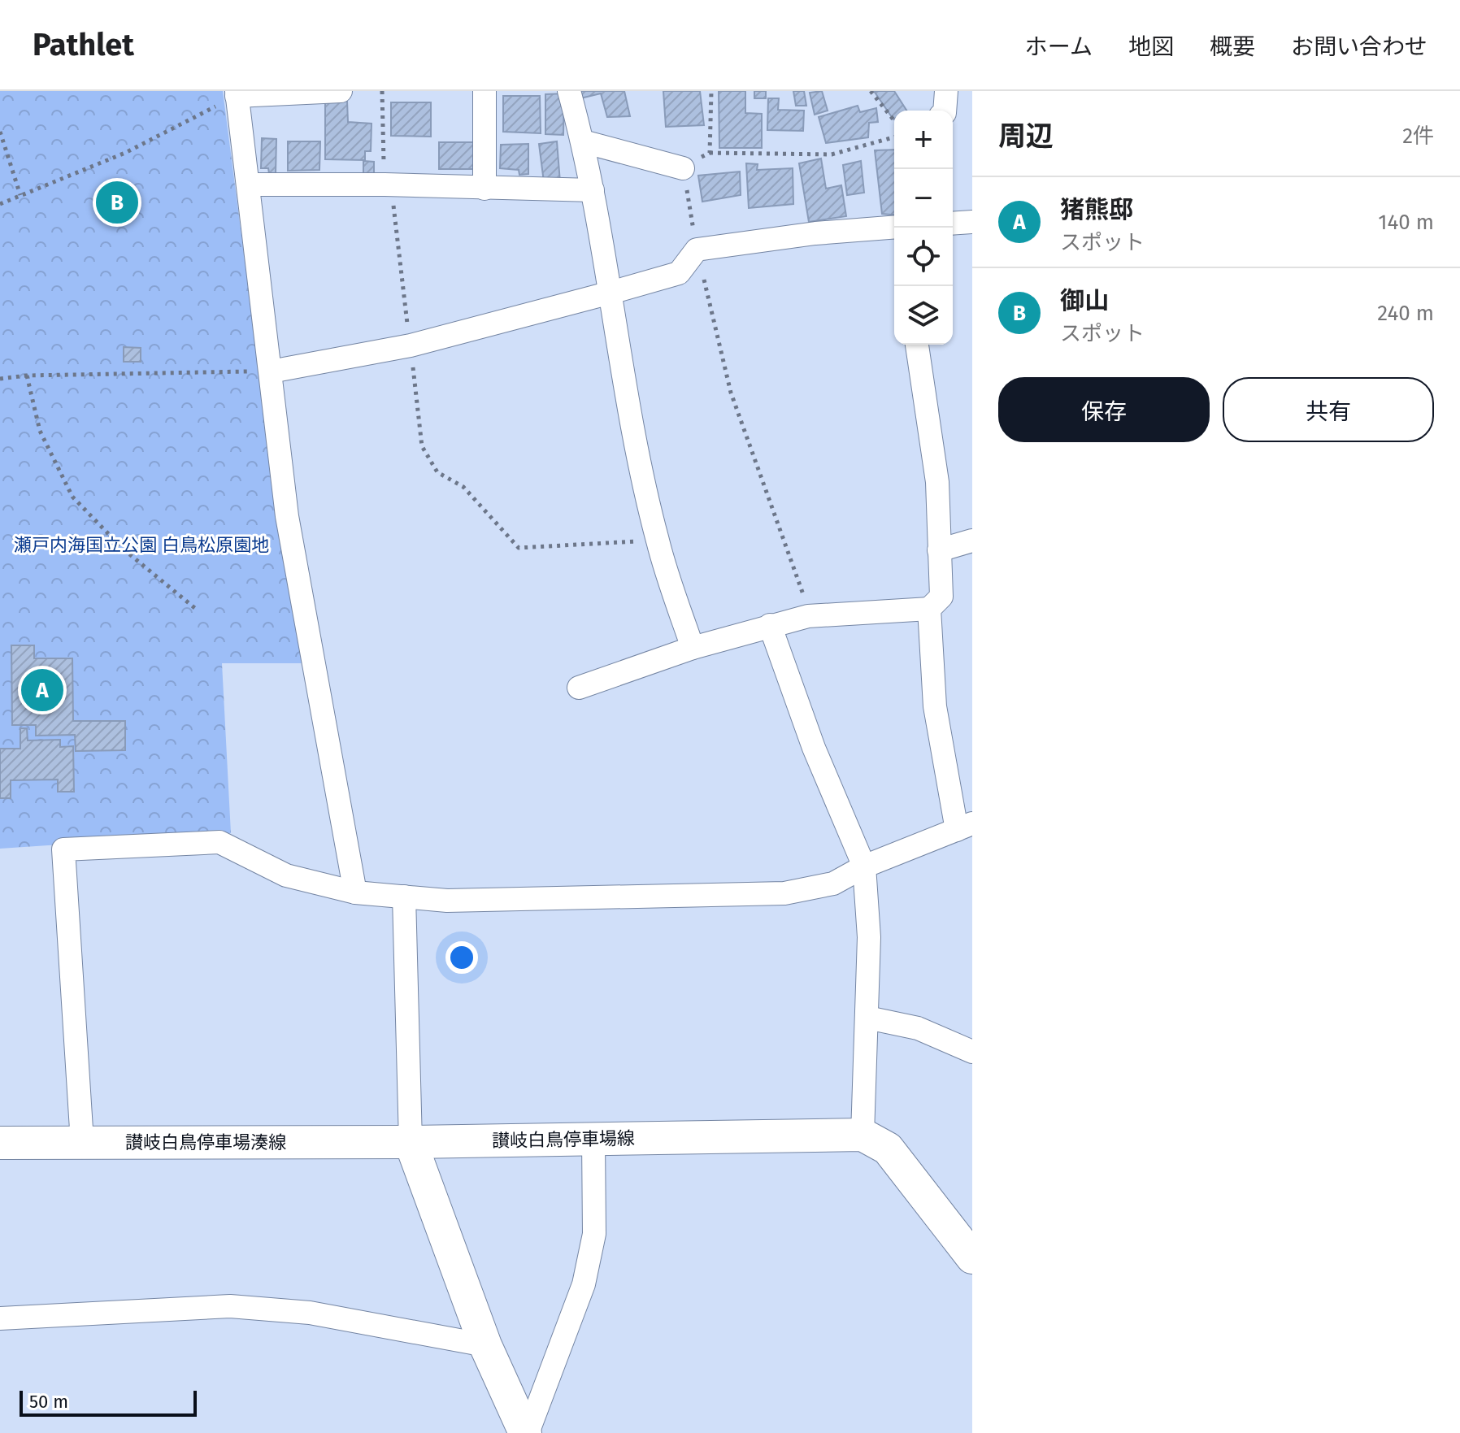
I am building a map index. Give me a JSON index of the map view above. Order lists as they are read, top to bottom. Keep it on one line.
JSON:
{"streets":{"main road":["讃岐白鳥停車場線","讃岐白鳥停車場湊線"]},"crossings":[["讃岐白鳥停車場線","讃岐白鳥停車場湊線"]],"parks":["瀬戸内海国立公園 白鳥松原園地"],"scale_bar":"50 m","page":{"header":"Pathlet","nav":["ホーム","地図","概要","お問い合わせ"],"heading":["周辺","2件"],"map_buttons":["+","−"],"list":[{"mark":"A","name":"猪熊邸","note":"スポット","value":"140 m"},{"mark":"B","name":"御山","note":"スポット","value":"240 m"}],"pins":["B","A"],"buttons":["保存","共有"],"scale":"50 m"}}
